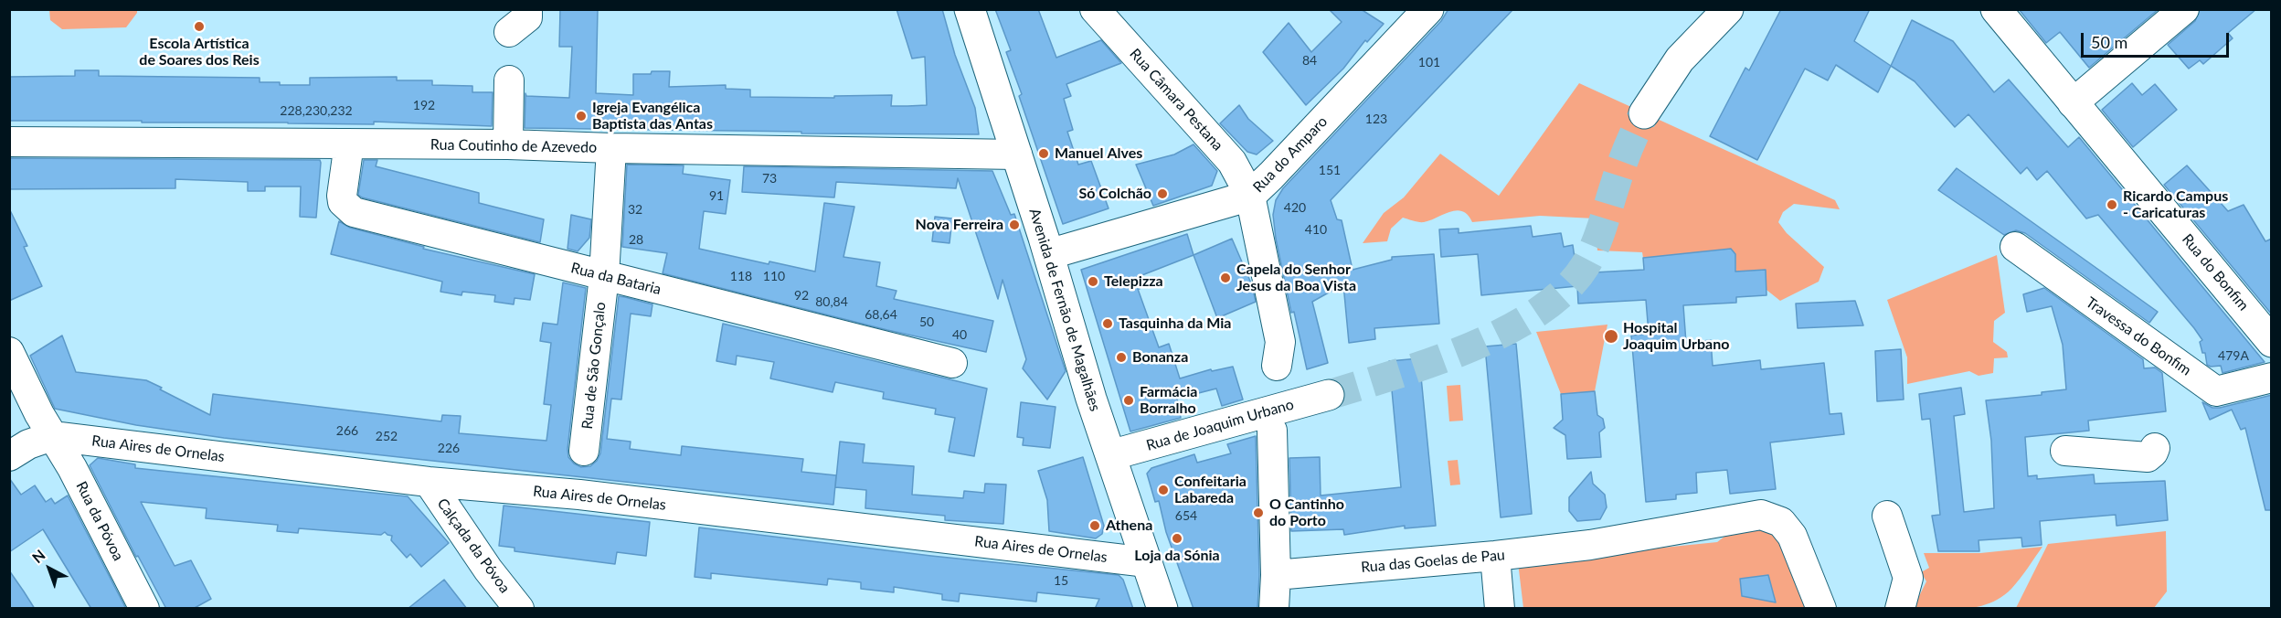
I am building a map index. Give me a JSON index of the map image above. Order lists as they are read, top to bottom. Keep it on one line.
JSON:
{"streets":{"main road":["Rua do Amparo","Rua do Bonfim","Avenida de Fernão de Magalhães","Rua de Joaquim Urbano"],"street":["Rua Câmara Pestana","Rua Coutinho de Azevedo","Rua da Bataria","Travessa do Bonfim","Rua de São Gonçalo","Rua Aires de Ornelas","Rua da Póvoa","Calçada da Póvoa","Rua das Goelas de Pau"]},"crossings":[["Rua Câmara Pestana","Rua do Amparo"],["Rua Coutinho de Azevedo","Rua da Bataria"],["Rua Coutinho de Azevedo","Avenida de Fernão de Magalhães"],["Rua Coutinho de Azevedo","Rua de São Gonçalo"],["Rua do Amparo","Avenida de Fernão de Magalhães"],["Rua da Bataria","Rua de São Gonçalo"],["Avenida de Fernão de Magalhães","Rua de Joaquim Urbano"],["Avenida de Fernão de Magalhães","Rua Aires de Ornelas"],["Rua de São Gonçalo","Rua Aires de Ornelas"],["Rua Aires de Ornelas","Rua da Póvoa"],["Rua Aires de Ornelas","Calçada da Póvoa"]],"places":["Escola Artística de Soares dos Reis","Igreja Evangélica Baptista das Antas","Manuel Alves","Só Colchão","Ricardo Campus - Caricaturas","Nova Ferreira","Capela do Senhor Jesus da Boa Vista","Telepizza","Tasquinha da Mia","Hospital Joaquim Urbano","Bonanza","Farmácia Borralho","Confeitaria Labareda","O Cantinho do Porto","Athena","Loja da Sónia"],"house_numbers":["84","101","192","228,230,232","123","151","73","91","420","32","410","28","118","110","92","80,84","68,64","50","40","479A","266","252","226","654","15"],"scale_bar":"50 m","north":"top left"}
